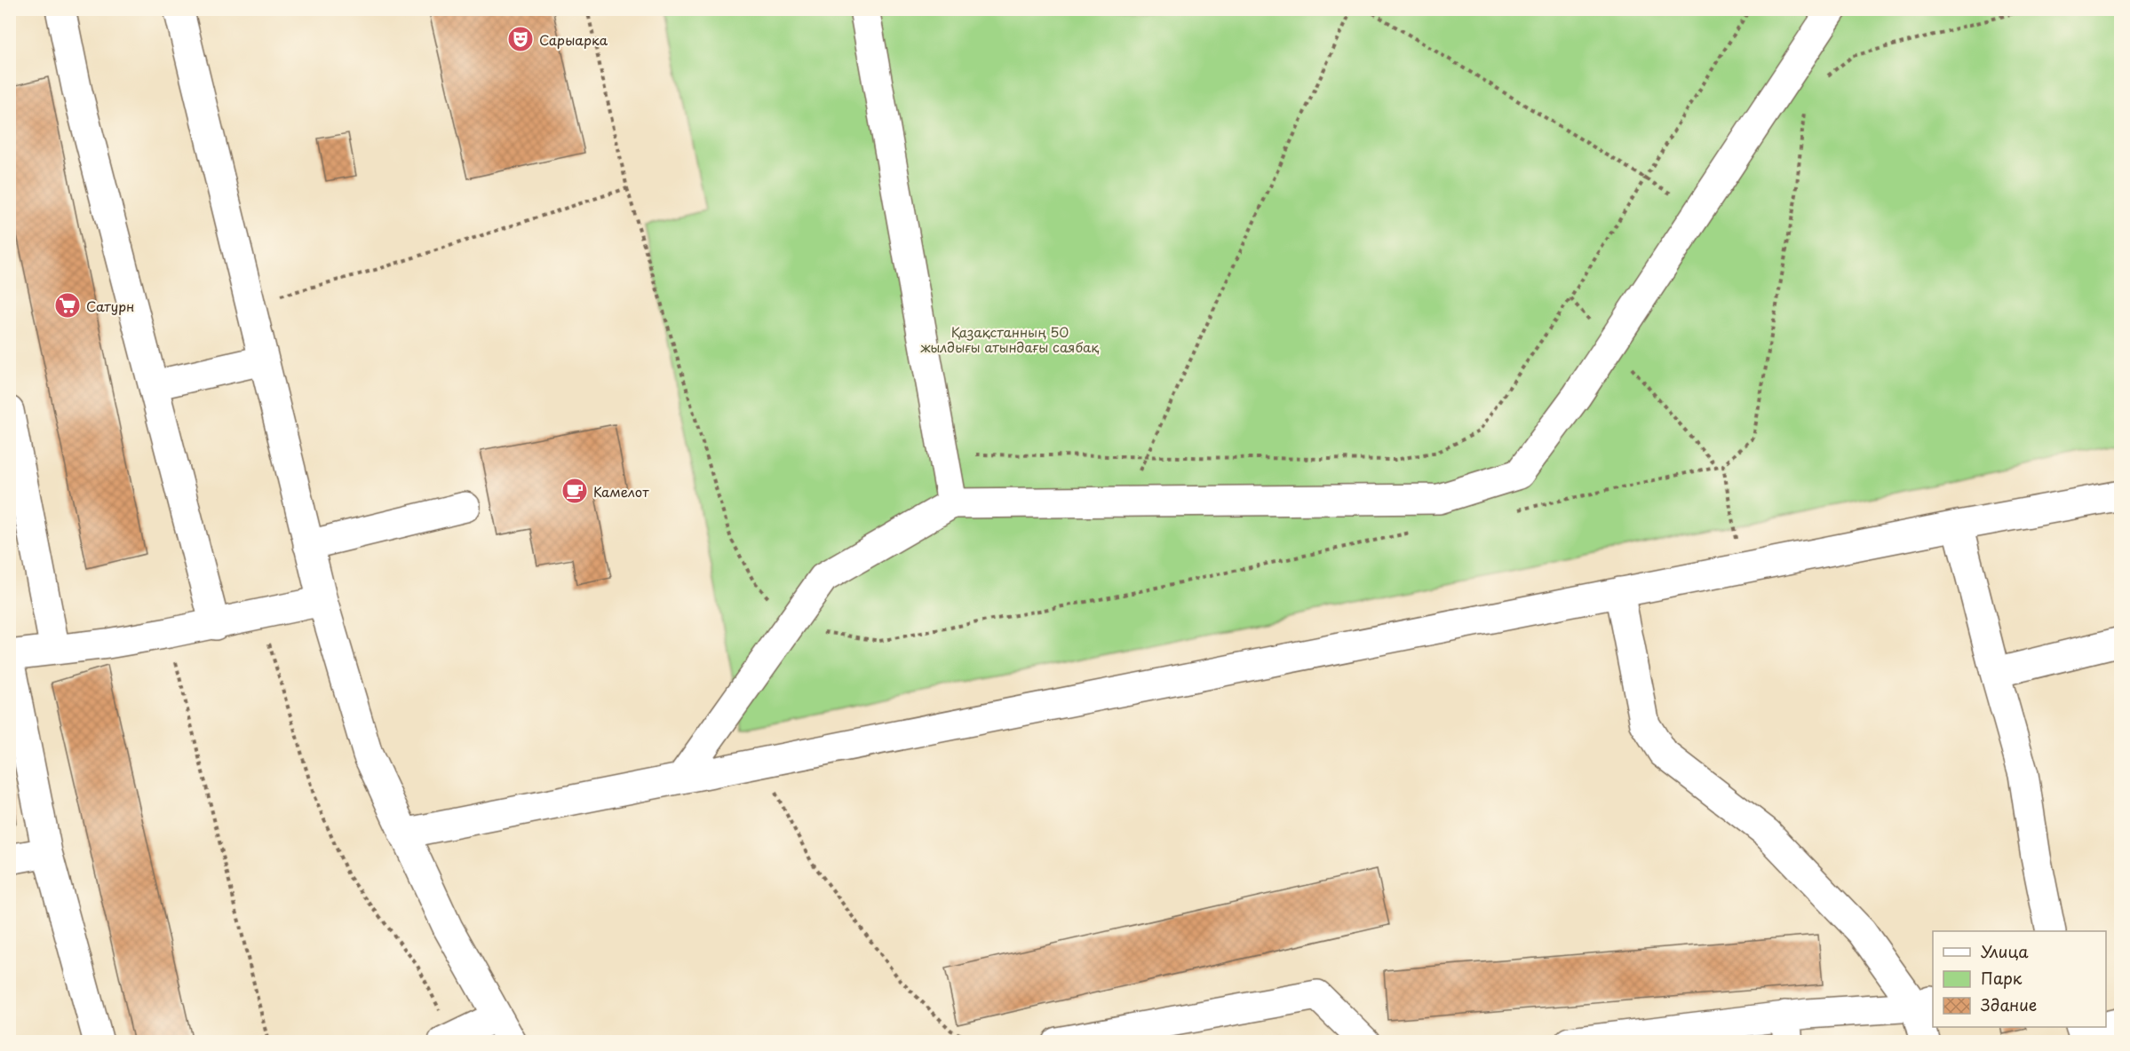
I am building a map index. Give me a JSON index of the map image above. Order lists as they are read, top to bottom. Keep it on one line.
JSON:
{"parks":["Қазақстанның 50 жылдығы атындағы саябақ"],"places":{"theatre":["Сарыарка"],"supermarket":["Сатурн"],"cafe":["Камелот"]},"legend":["Улица","Парк","Здание"]}
